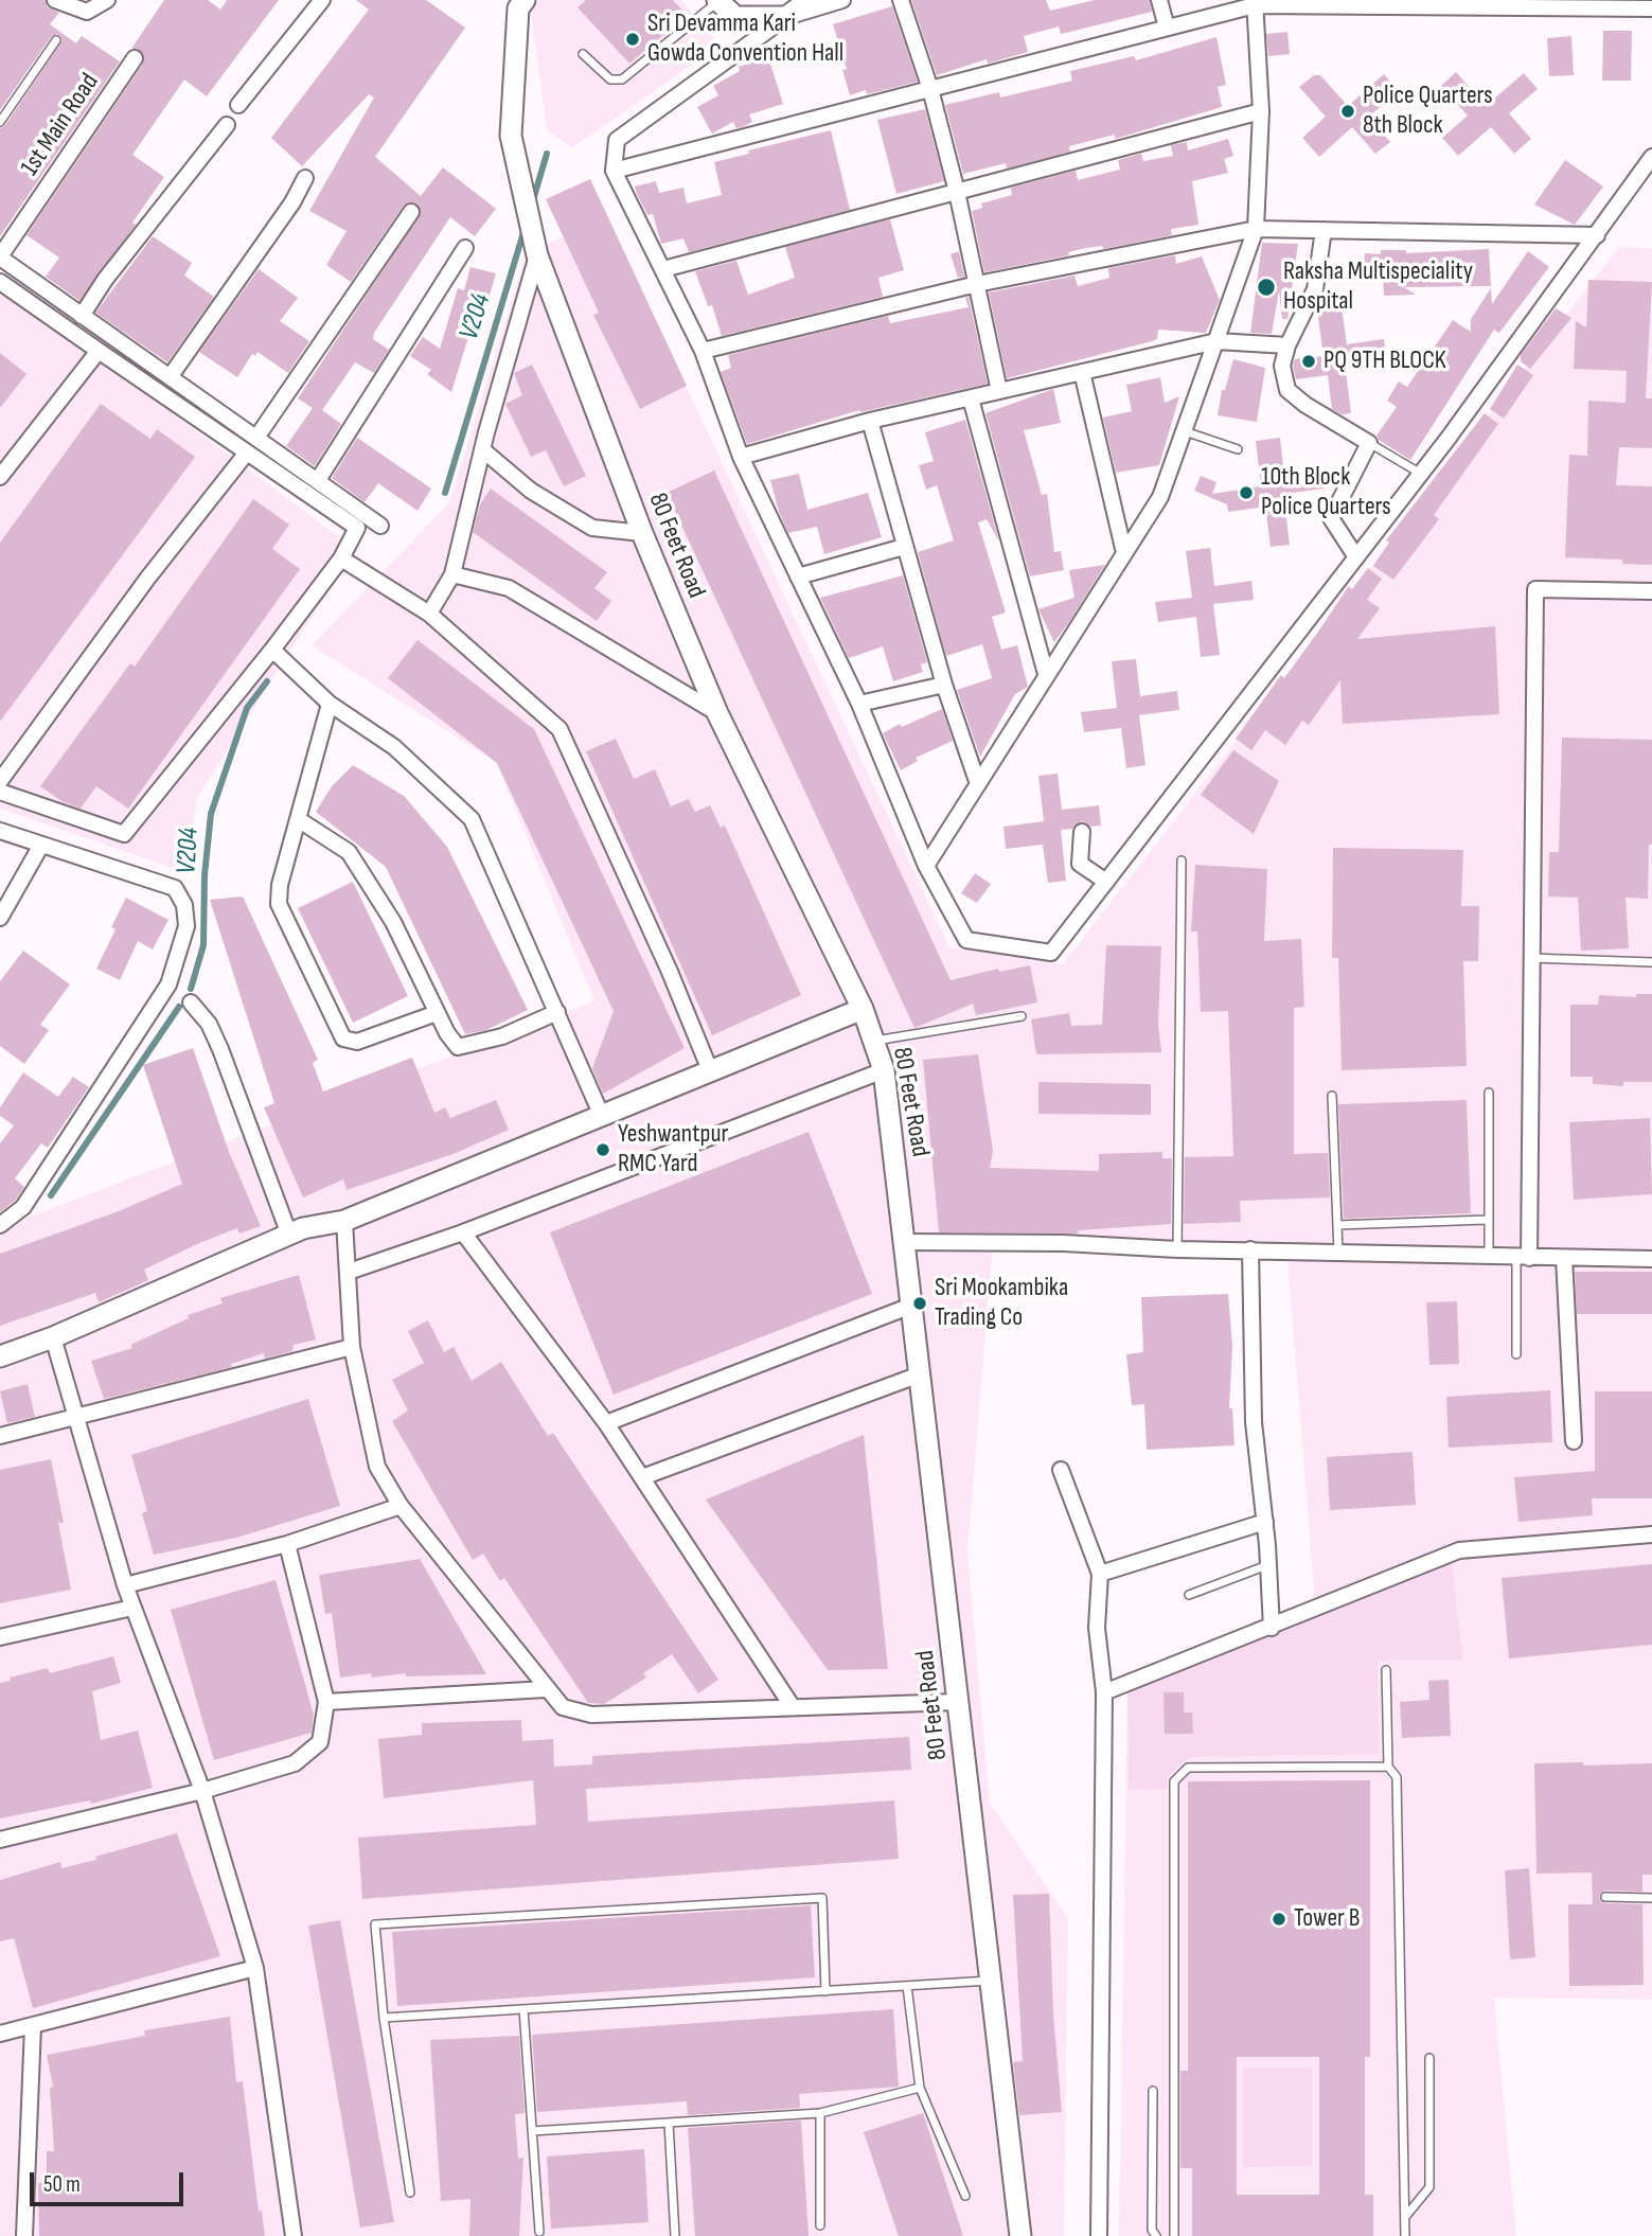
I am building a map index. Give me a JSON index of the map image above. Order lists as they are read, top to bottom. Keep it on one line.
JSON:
{"streets":{"street":["1st Main Road","80 Feet Road"]},"water":["V204"],"places":["Sri Devamma Kari Gowda Convention Hall","Police Quarters 8th Block","Raksha Multispeciality Hospital","PQ 9TH BLOCK","10th Block Police Quarters","Yeshwantpur RMC Yard","Sri Mookambika Trading Co","Tower B"],"scale_bar":"50 m"}
